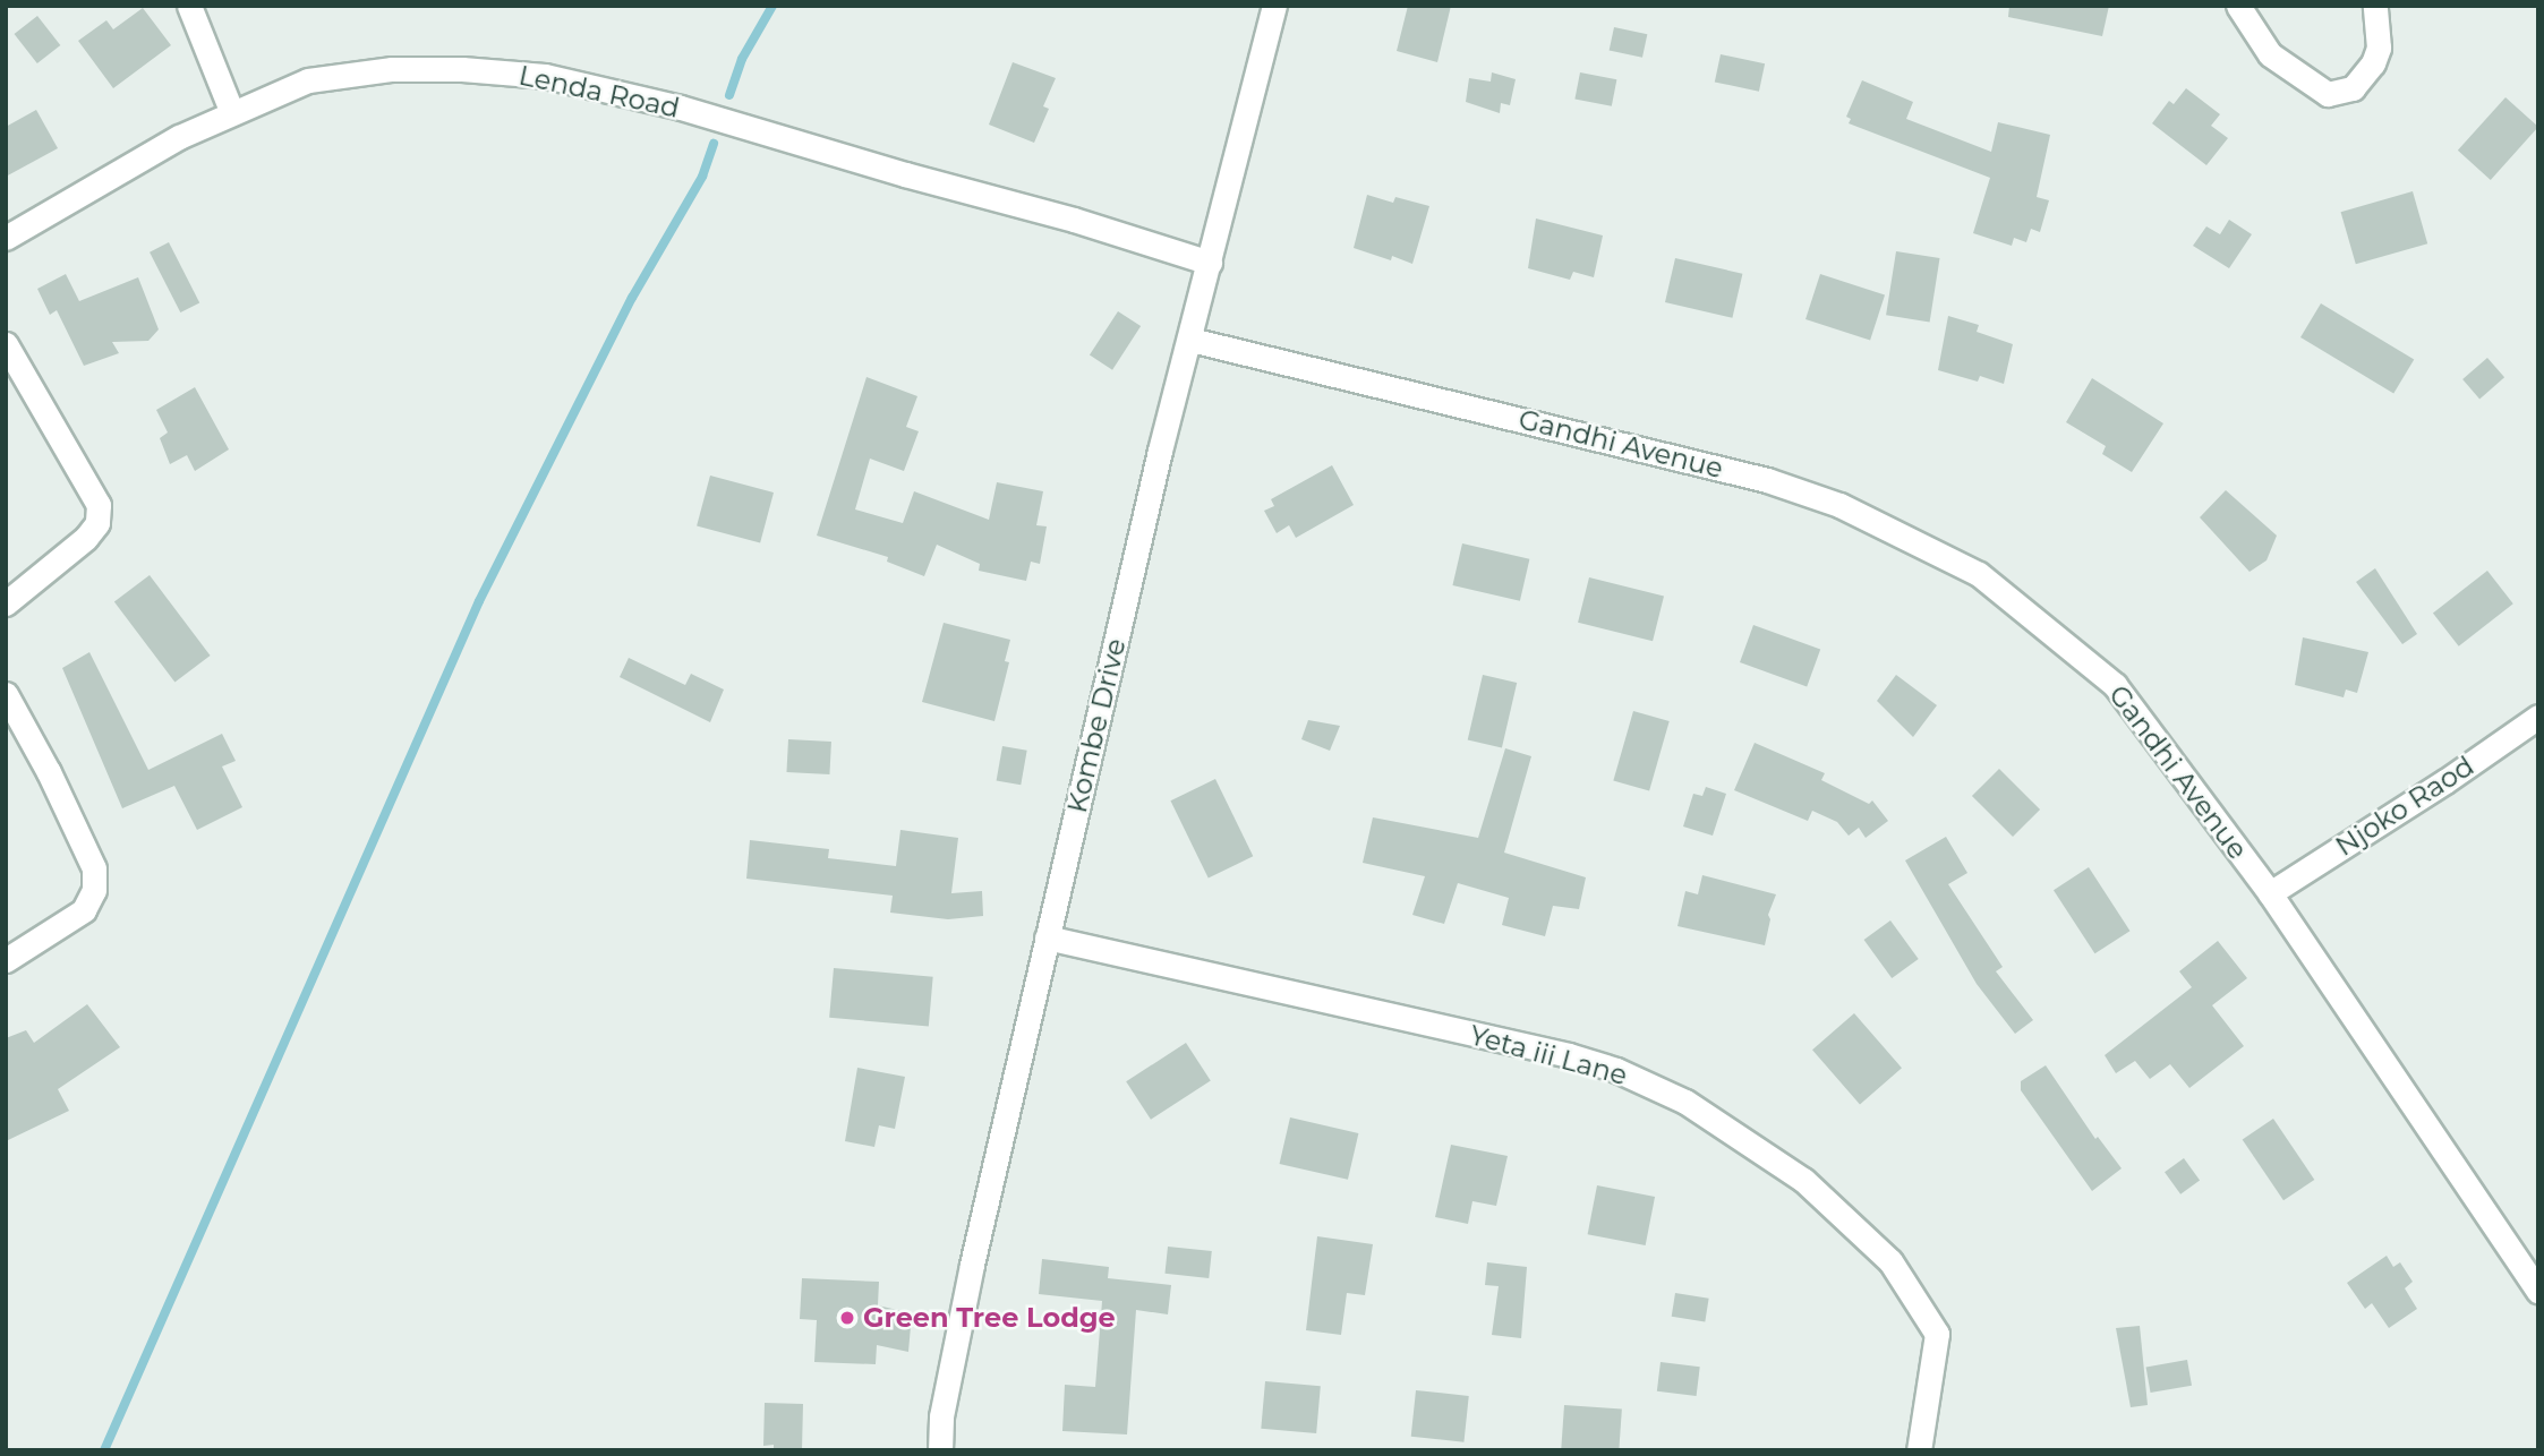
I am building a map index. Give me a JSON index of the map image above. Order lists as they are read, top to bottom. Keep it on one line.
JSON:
{"streets":{"street":["Lenda Road","Gandhi Avenue","Kombe Drive","Njoko Raod","Yeta iii Lane"]},"crossings":[["Lenda Road","Kombe Drive"],["Gandhi Avenue","Kombe Drive"],["Gandhi Avenue","Njoko Raod"],["Kombe Drive","Yeta iii Lane"]],"places":["Green Tree Lodge"]}
